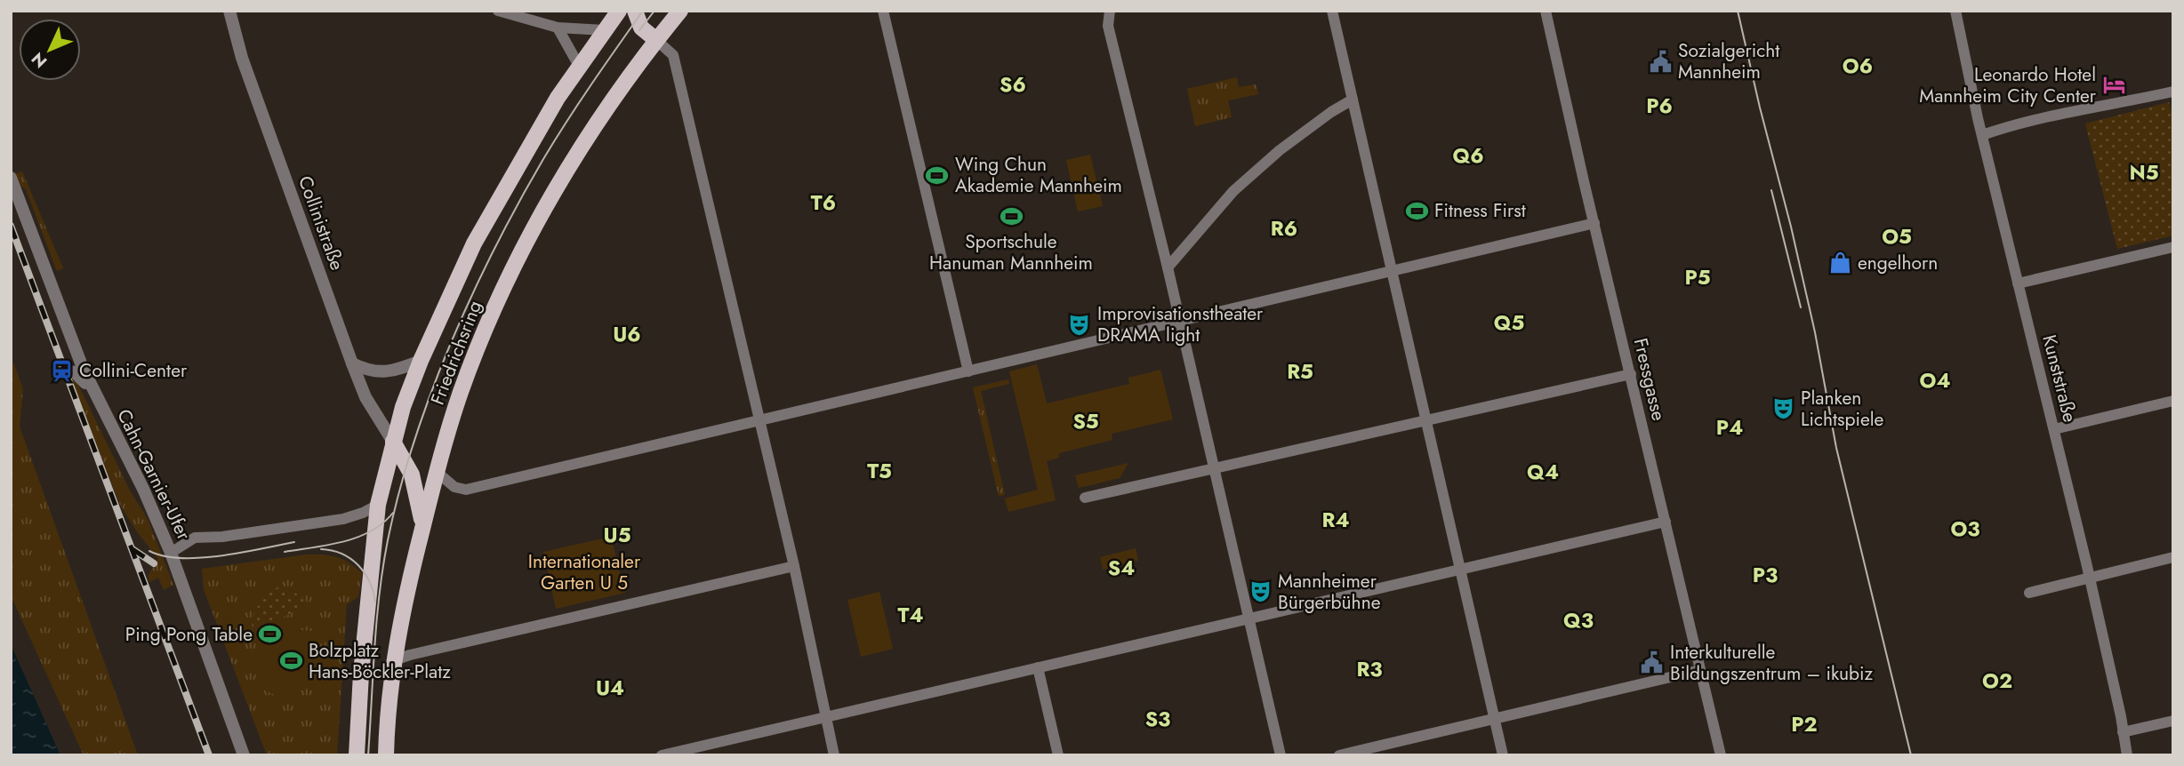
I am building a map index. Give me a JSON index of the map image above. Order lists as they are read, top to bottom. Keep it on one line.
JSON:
{"streets":{"main road":["Friedrichsring"],"street":["Collinistraße","Kunststraße","Fressgasse","Cahn-Garnier-Ufer"]},"crossings":[["Collinistraße","Friedrichsring"]],"districts":["O6","S6","P6","Q6","N5","T6","R6","O5","P5","Q5","U6","R5","O4","S5","P4","T5","Q4","R4","O3","U5","S4","P3","T4","Q3","R3","O2","U4","S3","P2"],"parks":["Internationaler Garten U 5"],"places":{"public building":["Sozialgericht Mannheim","Interkulturelle Bildungszentrum – ikubiz"],"hotel":["Leonardo Hotel Mannheim City Center"],"sports":["Wing Chun Akademie Mannheim","Fitness First","Sportschule Hanuman Mannheim","Ping Pong Table","Bolzplatz Hans-Böckler-Platz"],"shop":["engelhorn"],"theatre":["Improvisationstheater DRAMA light","Planken Lichtspiele","Mannheimer Bürgerbühne"],"station":["Collini-Center"]},"north":"bottom left"}
